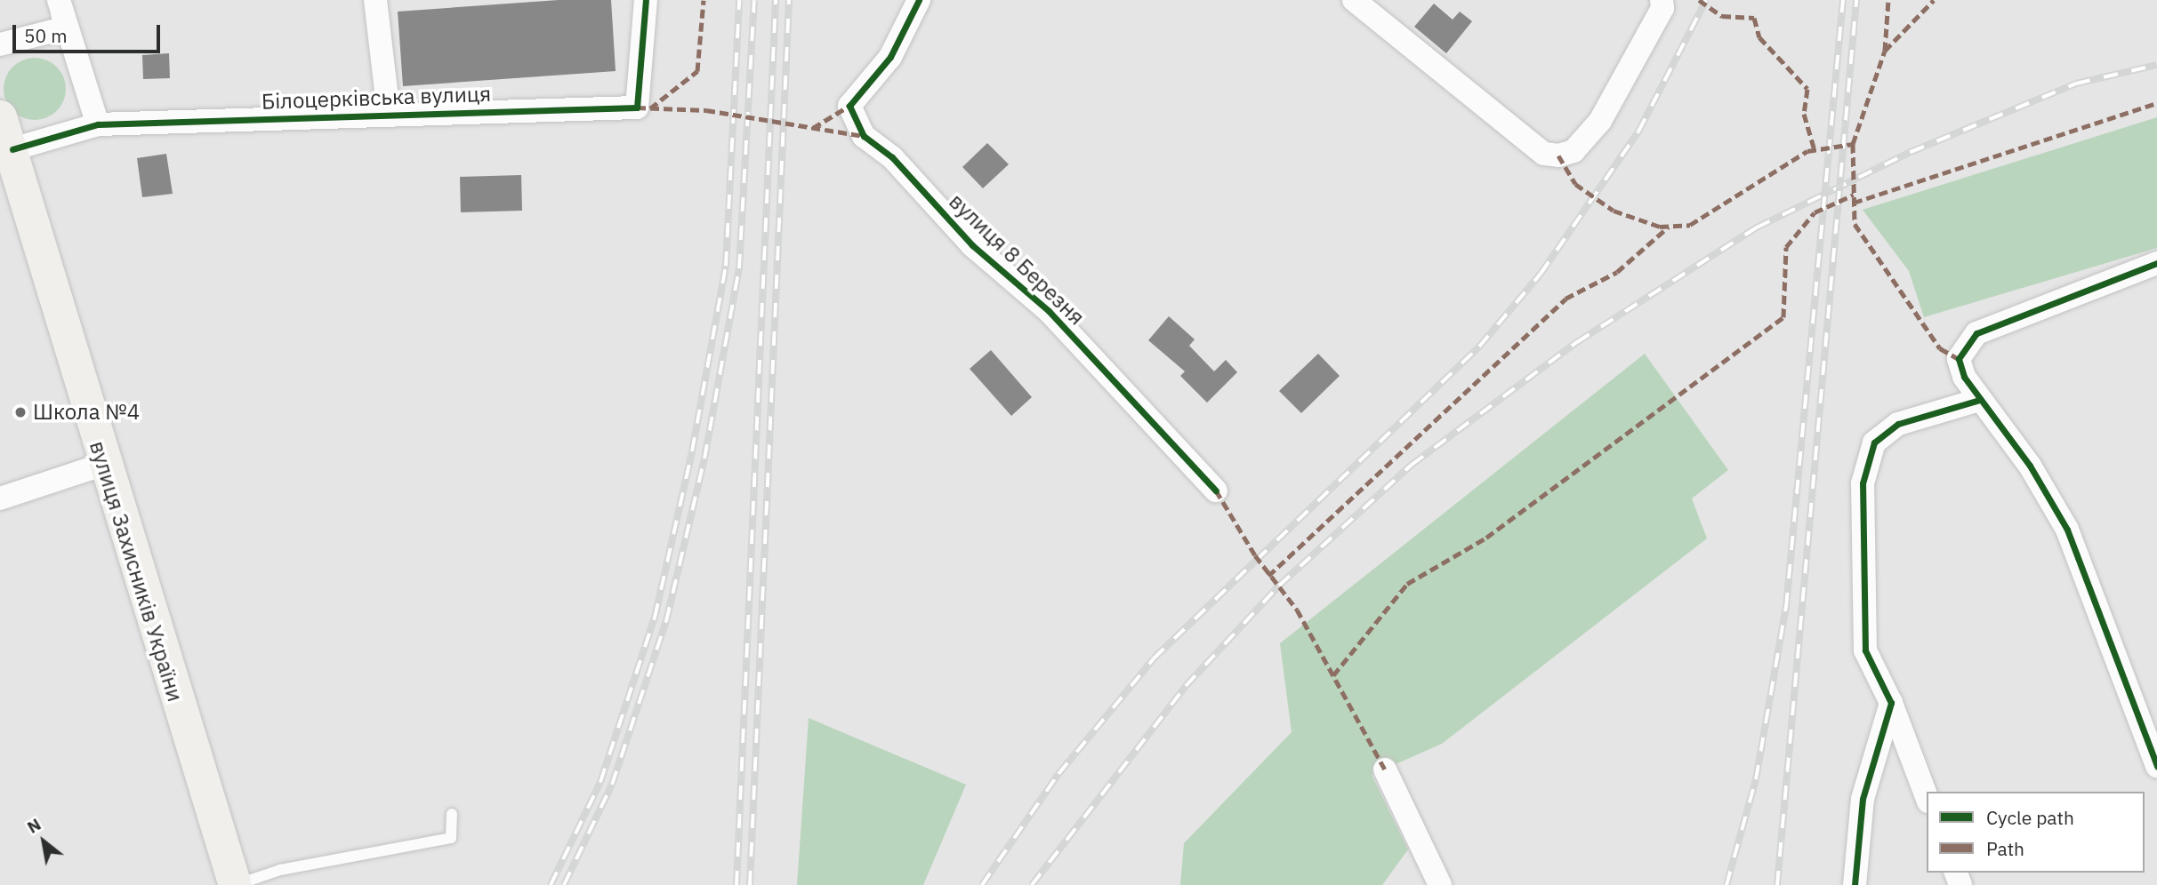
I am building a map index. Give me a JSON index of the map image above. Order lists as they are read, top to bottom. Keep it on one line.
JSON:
{"streets":{"main road":["вулиця Захисників України"],"street":["Білоцерківська вулиця","вулиця 8 Березня"]},"crossings":[["Білоцерківська вулиця","вулиця Захисників України"]],"places":["Школа №4"],"legend":["Cycle path","Path"],"scale_bar":"50 m","north":"top left"}
